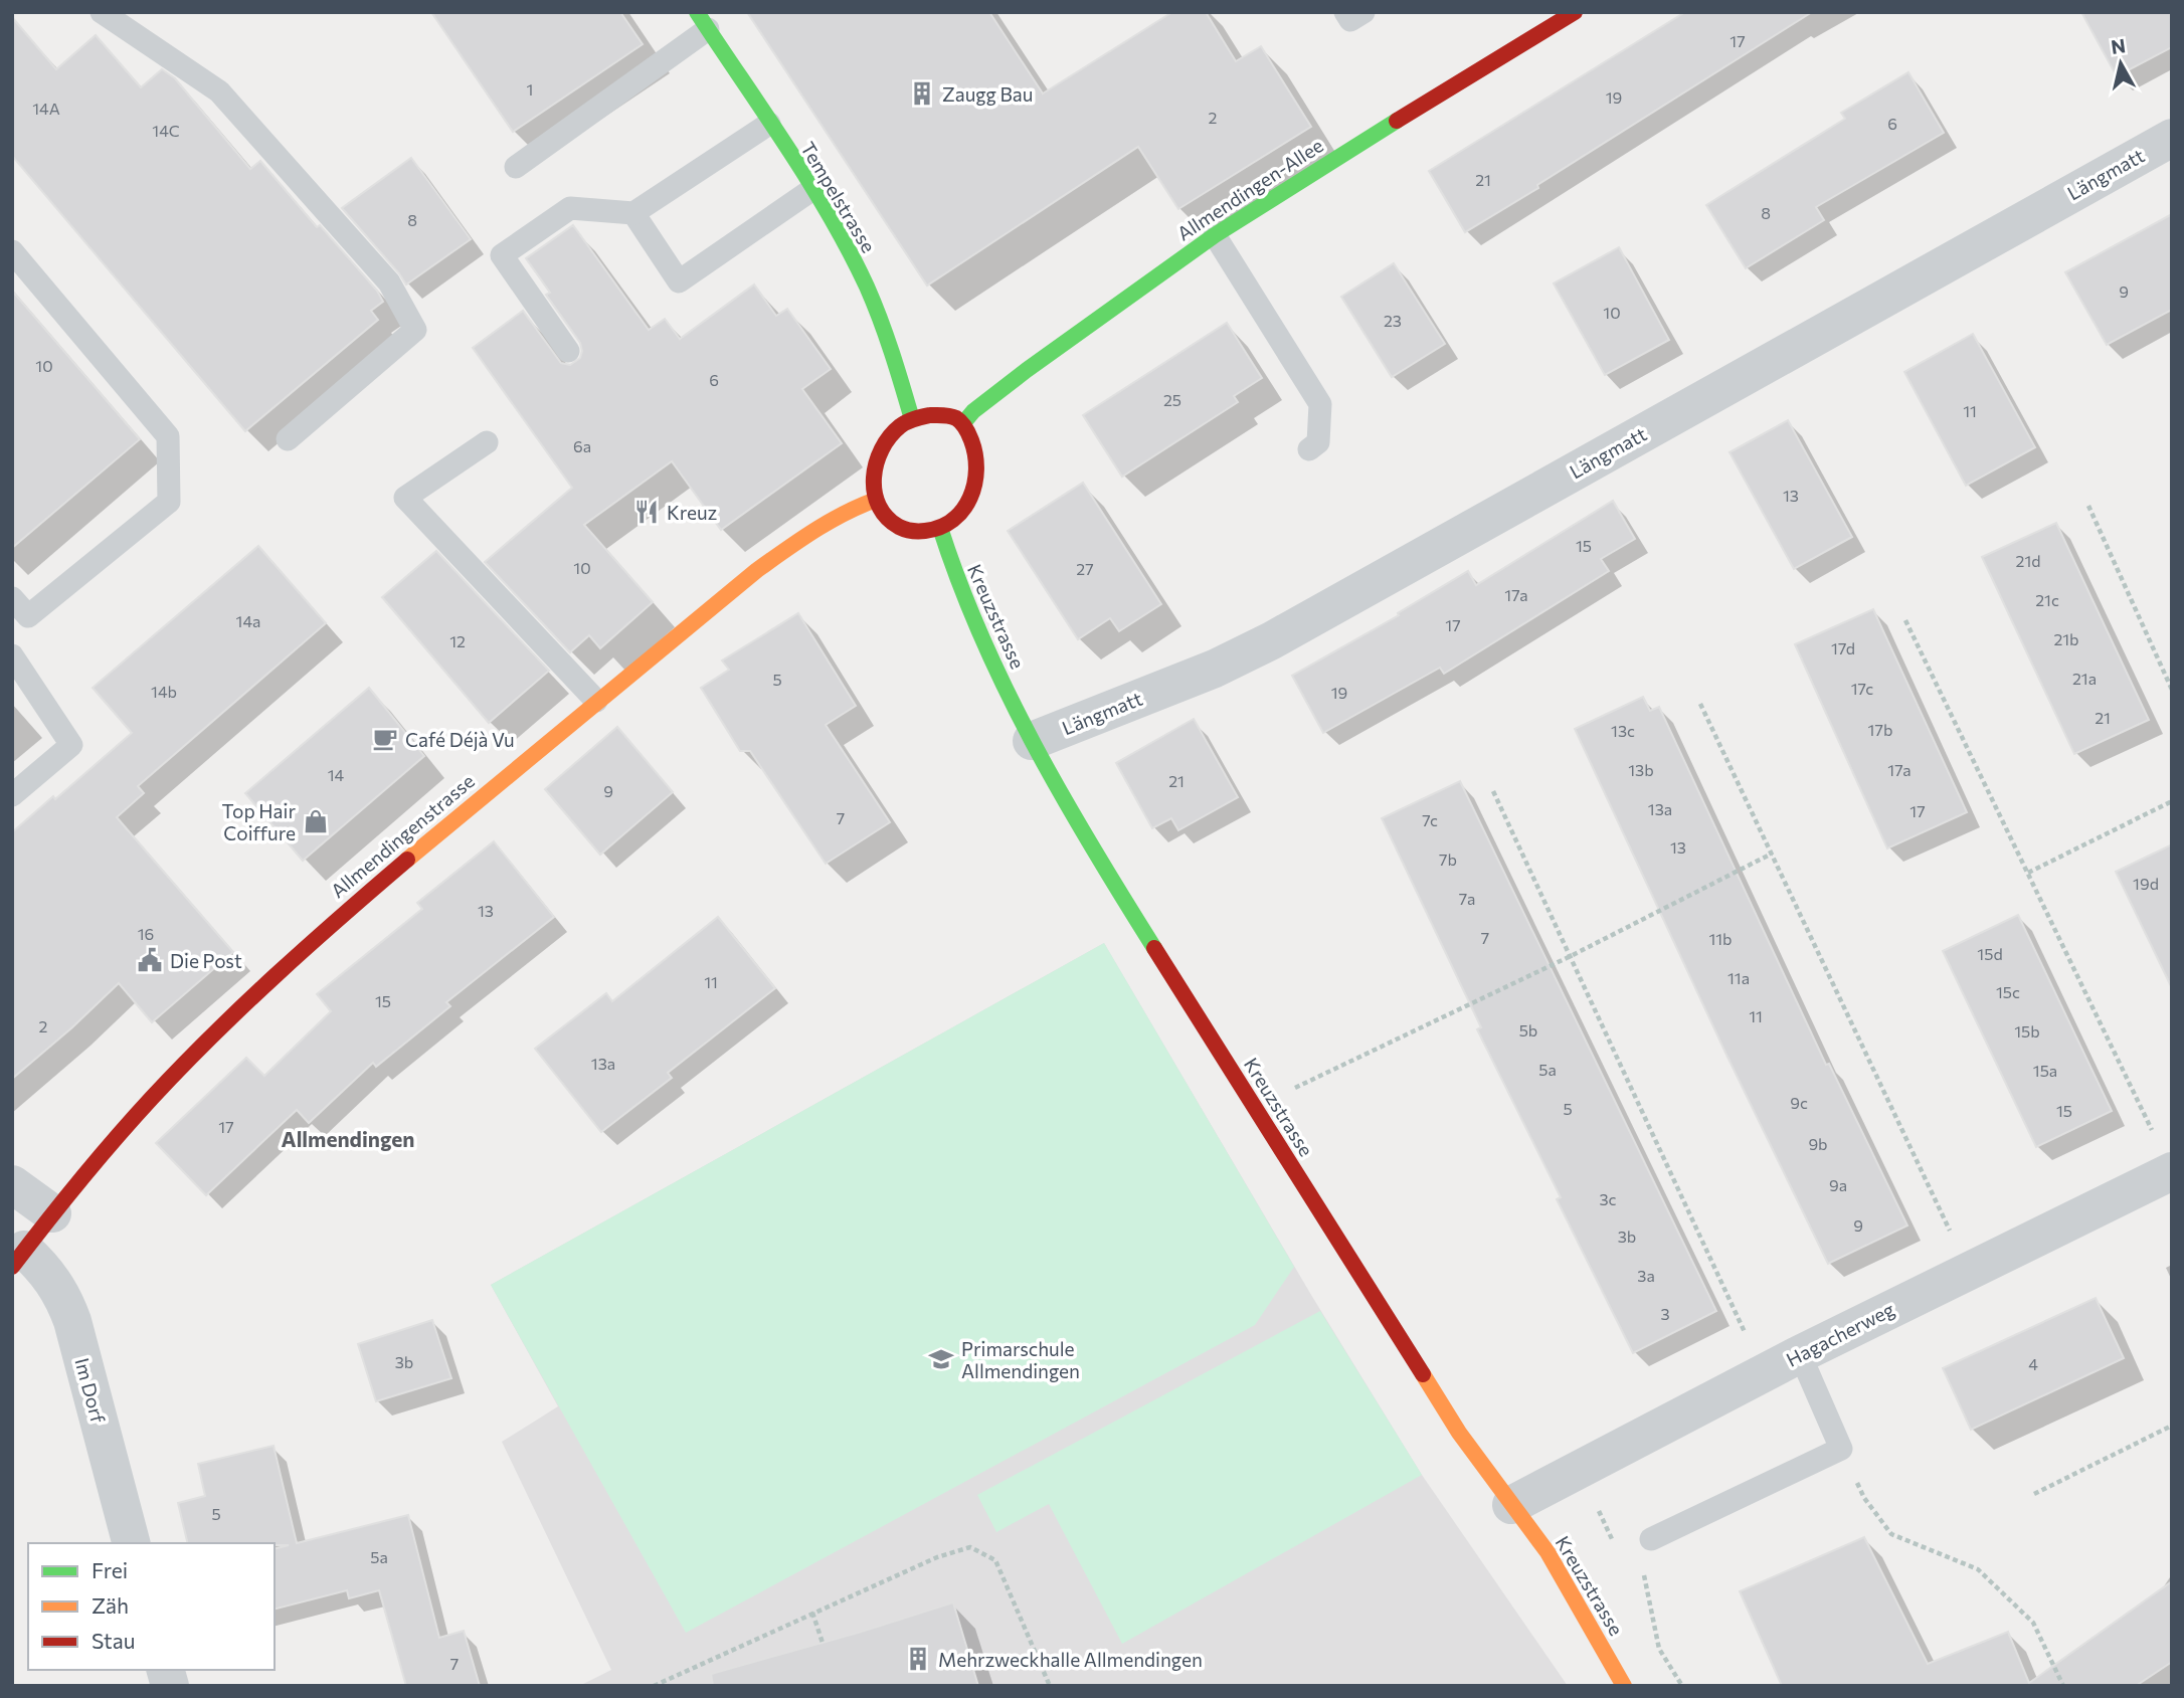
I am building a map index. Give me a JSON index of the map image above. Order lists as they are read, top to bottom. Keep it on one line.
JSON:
{"streets":{"street":["Längmatt","Allmendingen-Allee","Tempelstrasse","Kreuzstrasse","Allmendingenstrasse","Hagacherweg","Im Dorf"]},"crossings":[["Längmatt","Kreuzstrasse"],["Allmendingen-Allee","Tempelstrasse"],["Allmendingen-Allee","Kreuzstrasse"],["Allmendingen-Allee","Allmendingenstrasse"],["Tempelstrasse","Kreuzstrasse"],["Tempelstrasse","Allmendingenstrasse"],["Kreuzstrasse","Allmendingenstrasse"],["Kreuzstrasse","Hagacherweg"],["Allmendingenstrasse","Im Dorf"]],"districts":["Allmendingen"],"places":{"building":["Zaugg Bau","Mehrzweckhalle Allmendingen"],"restaurant":["Kreuz"],"cafe":["Café Déjà Vu"],"shop":["Top Hair Coiffure"],"public building":["Die Post"],"school or university":["Primarschule Allmendingen"]},"house_numbers":["17","1","19","14A","2","6","14C","21","8","8","9","10","23","10","6","25","11","6a","13","15","21d","10","27","17a","21c","14a","17","21b","12","17d","21a","5","17c","14b","19","21","17b","13c","13b","17a","14","21","9","13a","17","7","7c","13","7b","19d","7a","13","16","7","11b","15d","11a","11","15c","15","11","2","5b","15b","13a","5a","15a","9c","5","15","17","9b","9a","3c","9","3b","3a","3","3b","4","5","5a","7"],"legend":["Frei","Zäh","Stau"],"north":"top"}
